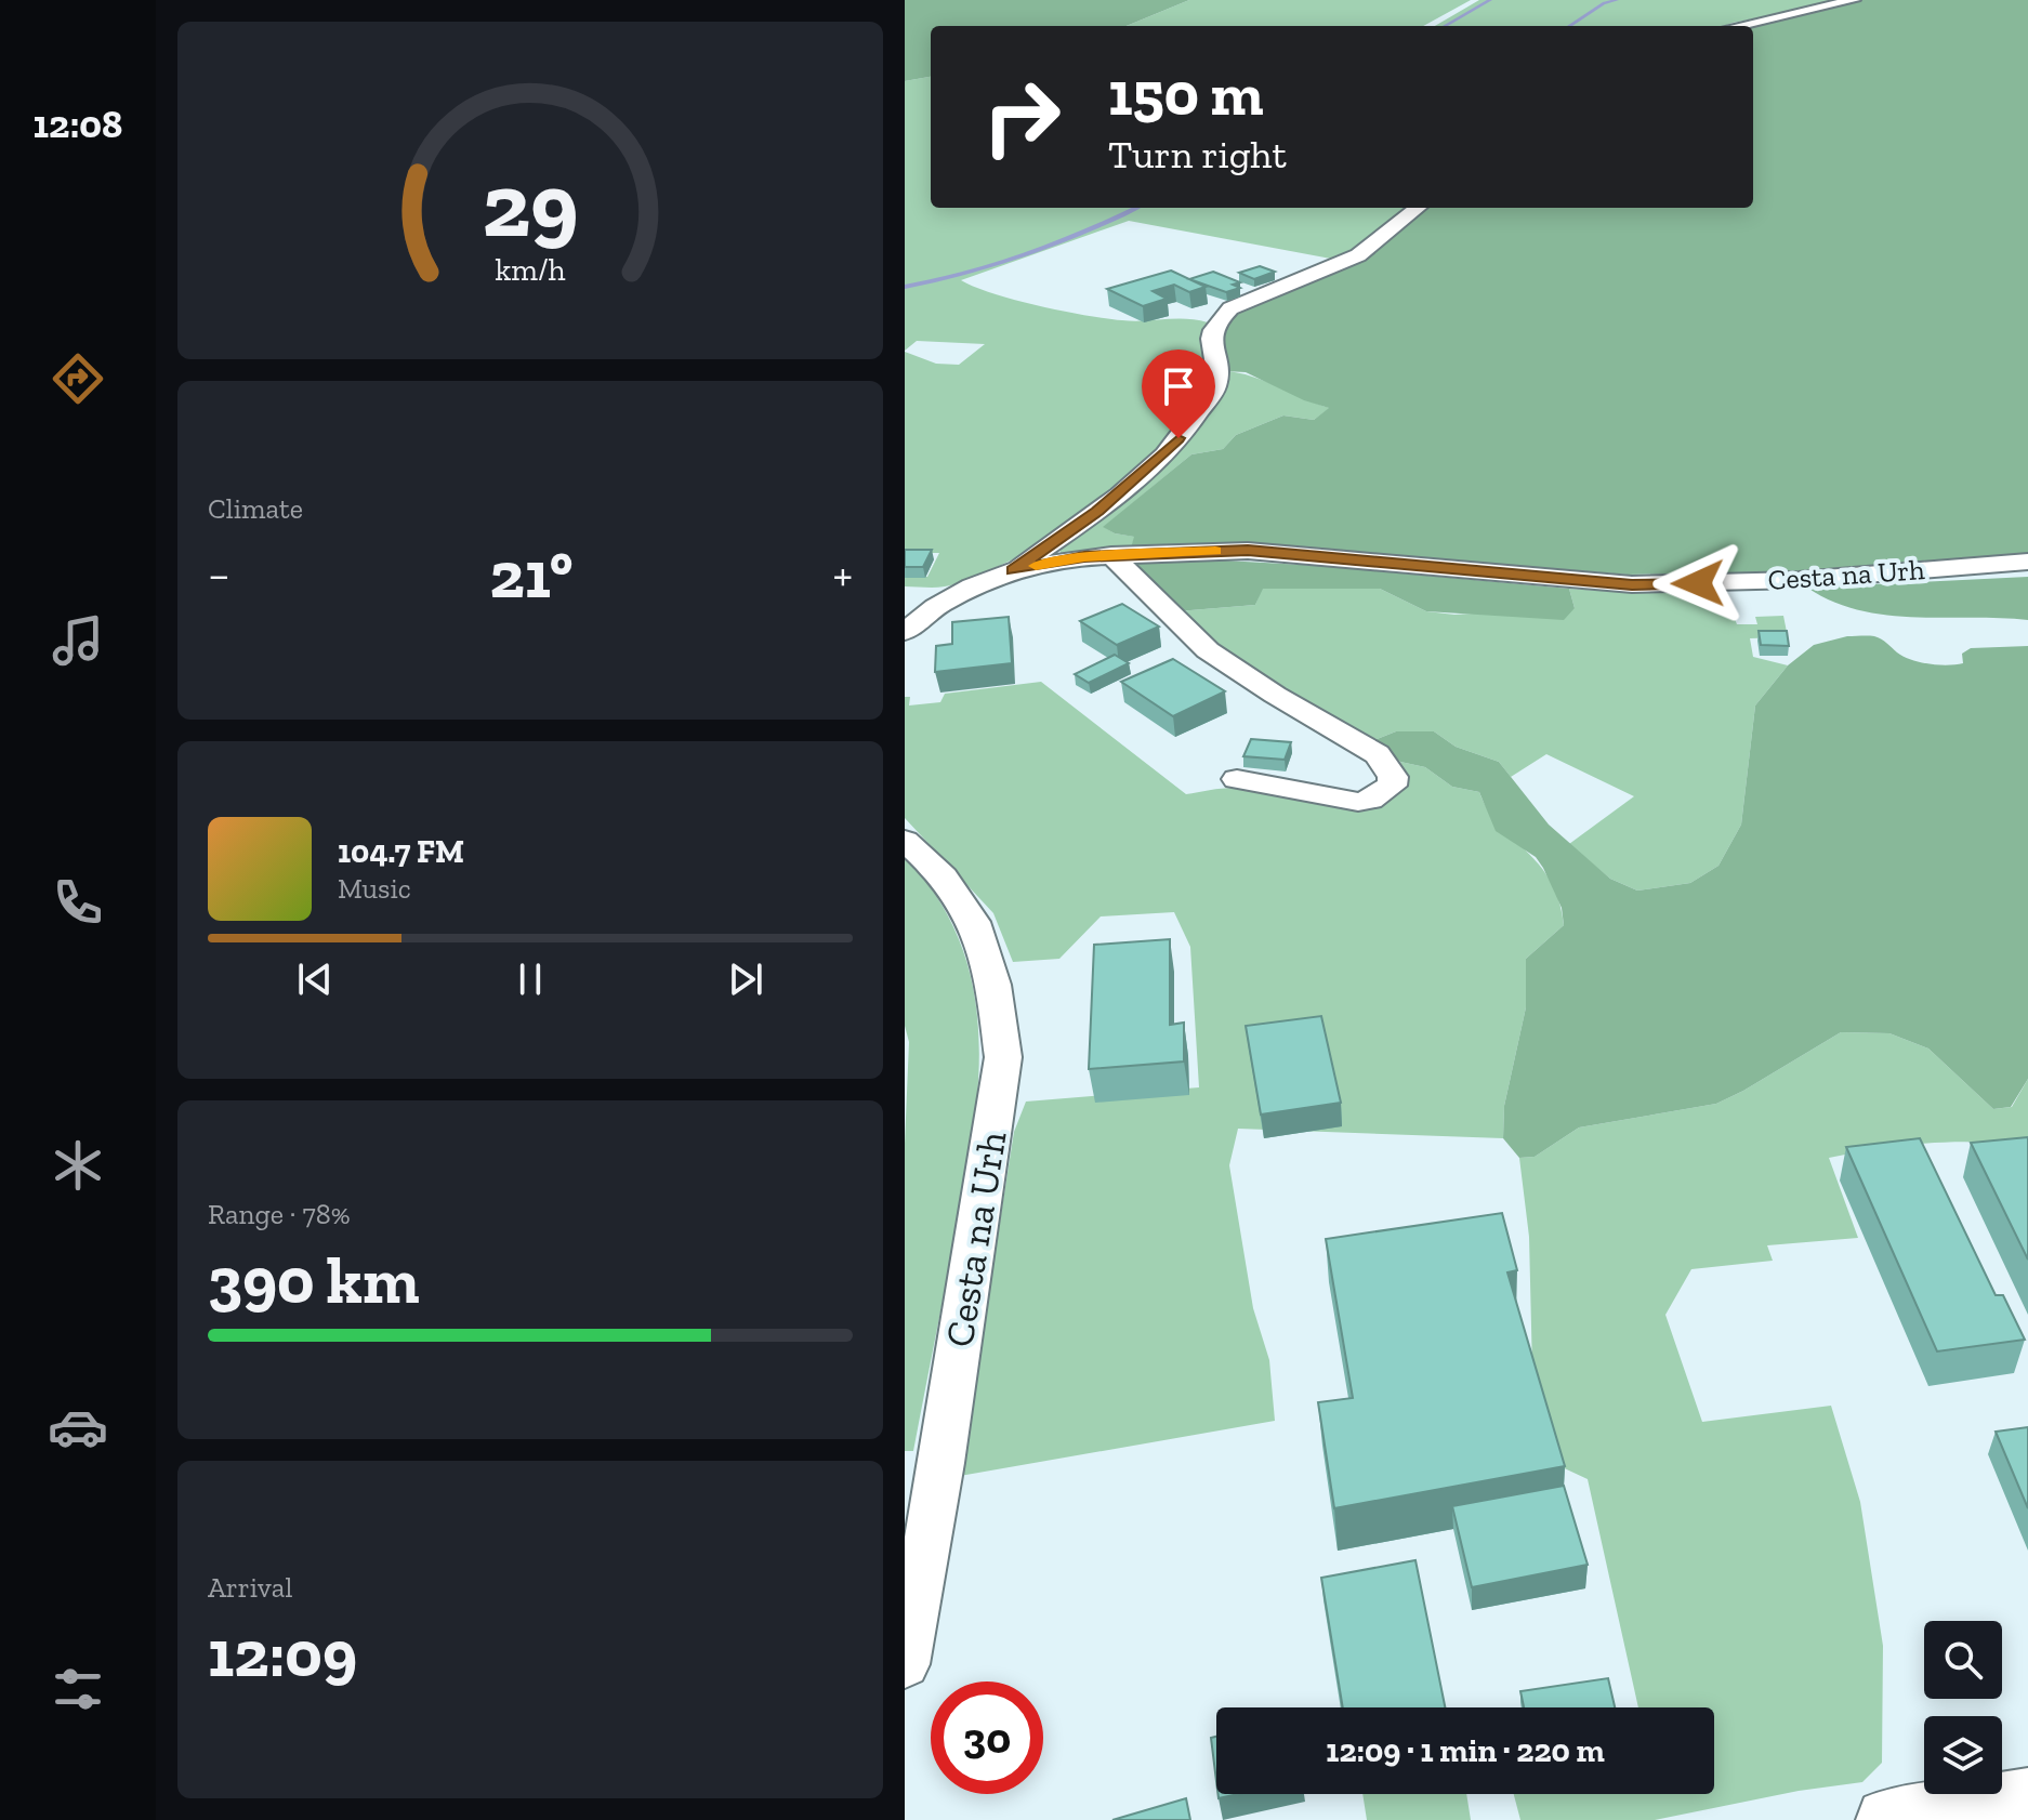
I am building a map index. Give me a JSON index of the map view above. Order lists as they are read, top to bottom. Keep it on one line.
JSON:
{"streets":{"street":["Cesta na Urh"]},"page":{"tabs":"12:08","turn":["150 m","Turn right"],"tile":["Climate",["Range · 78%","390 km"],["Arrival","12:09"]],"heat":["−","21°","+"],"song":["104.7 FM","Music"],"limit":"30","trip":"12:09 · 1 min · 220 m","gauge":["29","km/h"]}}
